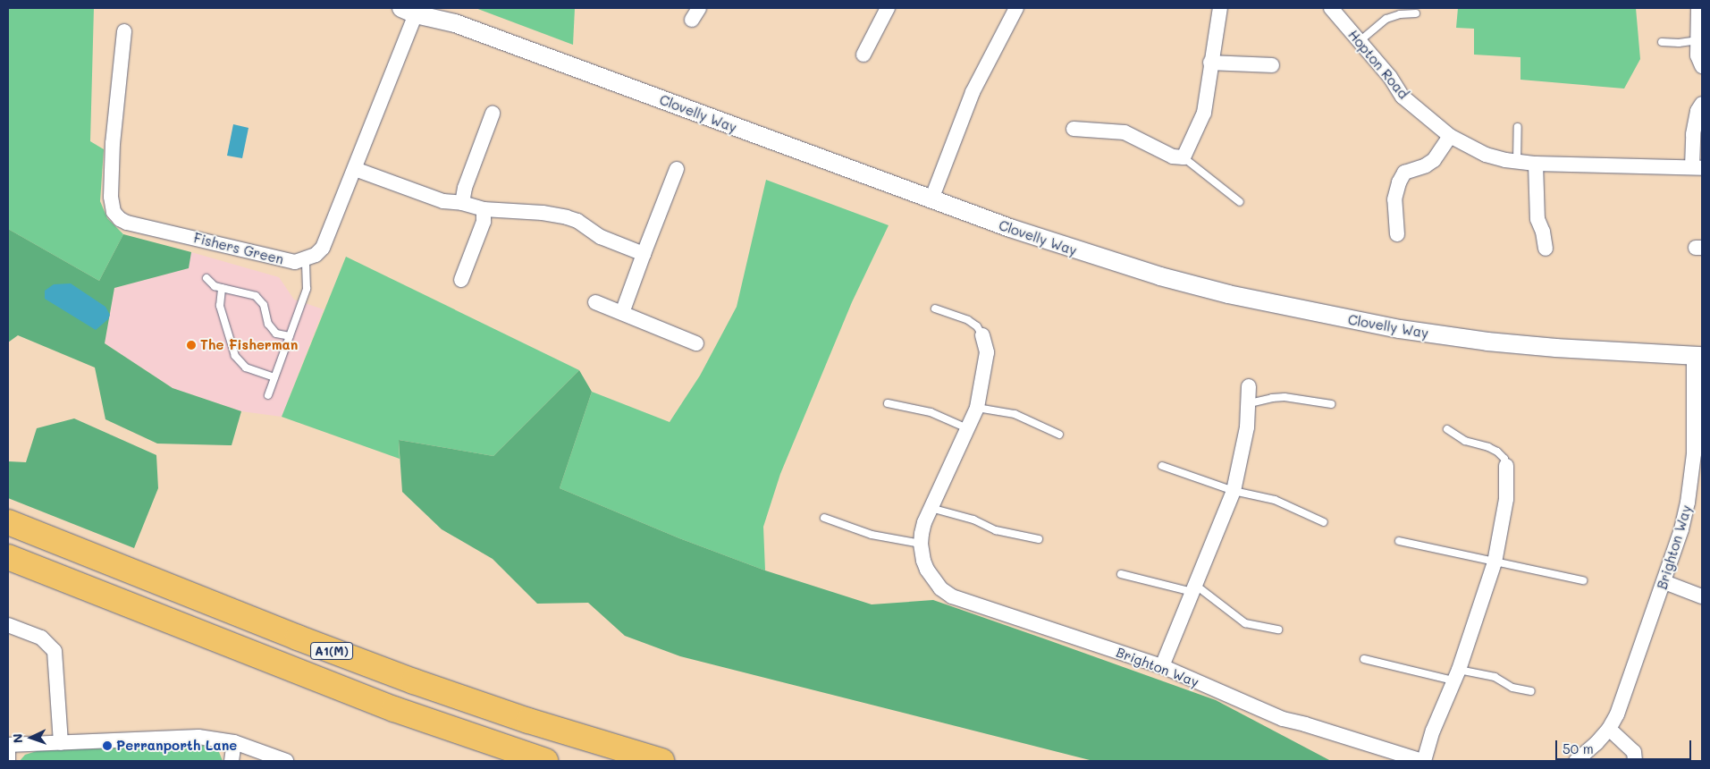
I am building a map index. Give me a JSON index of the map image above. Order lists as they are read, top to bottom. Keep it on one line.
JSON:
{"streets":{"highway":["A1(M)"],"street":["Hopton Road","Clovelly Way","Fishers Green","Brighton Way"]},"crossings":[["Clovelly Way","Brighton Way"]],"places":["The Fisherman","Perranporth Lane"],"scale_bar":"50 m","north":"left"}
